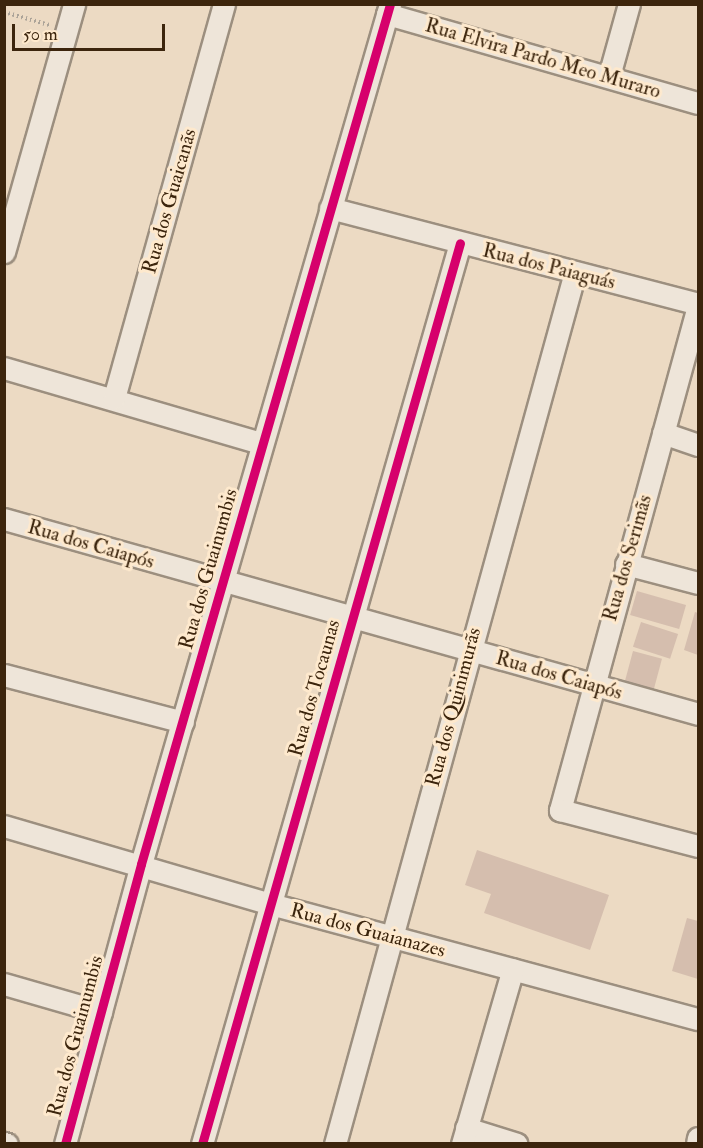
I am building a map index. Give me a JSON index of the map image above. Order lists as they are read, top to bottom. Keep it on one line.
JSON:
{"streets":{"street":["Rua Elvira Pardo Meo Muraro","Rua dos Guaicanãs","Rua dos Paiaguás","Rua dos Caiapós","Rua dos Serimãs","Rua dos Guainumbis","Rua dos Tocaunas","Rua dos Quinimurãs","Rua dos Guaianazes"]},"crossings":[["Rua Elvira Pardo Meo Muraro","Rua dos Guainumbis"],["Rua dos Paiaguás","Rua dos Serimãs"],["Rua dos Paiaguás","Rua dos Guainumbis"],["Rua dos Paiaguás","Rua dos Tocaunas"],["Rua dos Paiaguás","Rua dos Quinimurãs"],["Rua dos Caiapós","Rua dos Serimãs"],["Rua dos Caiapós","Rua dos Guainumbis"],["Rua dos Caiapós","Rua dos Tocaunas"],["Rua dos Caiapós","Rua dos Quinimurãs"],["Rua dos Guainumbis","Rua dos Guaianazes"],["Rua dos Tocaunas","Rua dos Guaianazes"],["Rua dos Quinimurãs","Rua dos Guaianazes"]],"scale_bar":"50 m"}
